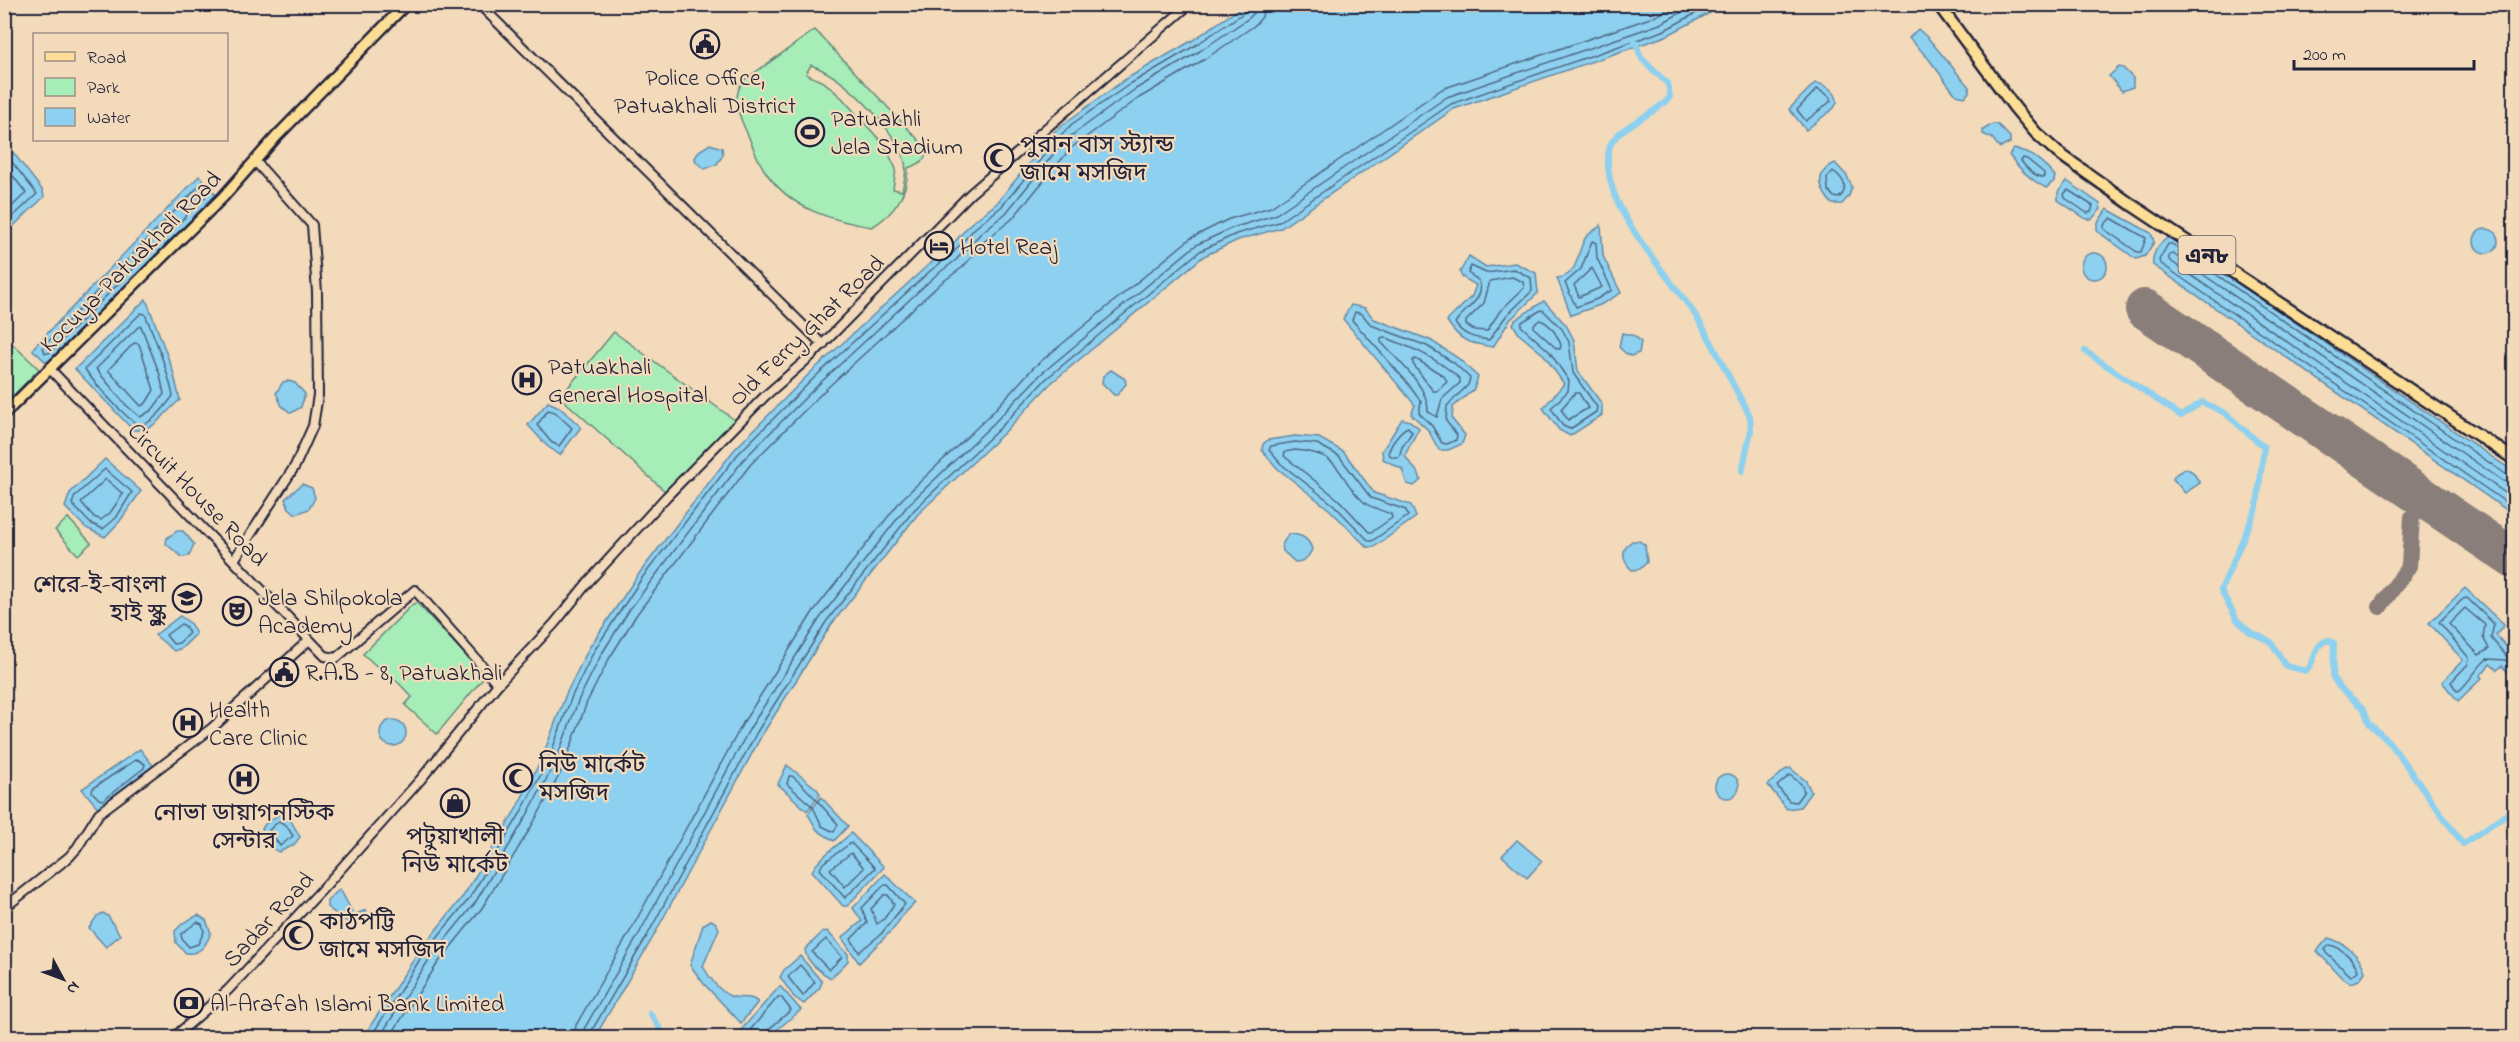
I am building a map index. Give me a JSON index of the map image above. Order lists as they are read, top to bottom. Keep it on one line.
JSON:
{"streets":{"highway":["এন৮"],"main road":["Kocuya-Patuakhali Road"],"street":["Old Ferry Ghat Road","Circuit House Road","Sadar Road"]},"crossings":[["Kocuya-Patuakhali Road","Circuit House Road"],["Old Ferry Ghat Road","Circuit House Road"],["Old Ferry Ghat Road","Sadar Road"]],"places":{"public building":["Police Office, Patuakhali District","R.A.B - 8, Patuakhali"],"sports":["Patuakhli Jela Stadium"],"mosque":["পুরান বাস স্ট্যান্ড জামে মসজিদ","নিউ মার্কেট মসজিদ","কাঠপট্টি জামে মসজিদ"],"hotel":["Hotel Reaj"],"hospital":["Patuakhali General Hospital","Health Care Clinic","নোভা ডায়াগনস্টিক সেন্টার"],"school or university":["শেরে-ই-বাংলা হাই স্কুল"],"theatre":["Jela Shilpokola Academy"],"shop":["পটুয়াখালী নিউ মার্কেট"],"bank":["Al-Arafah Islami Bank Limited"]},"legend":["Road","Park","Water"],"scale_bar":"200 m","north":"bottom right"}
